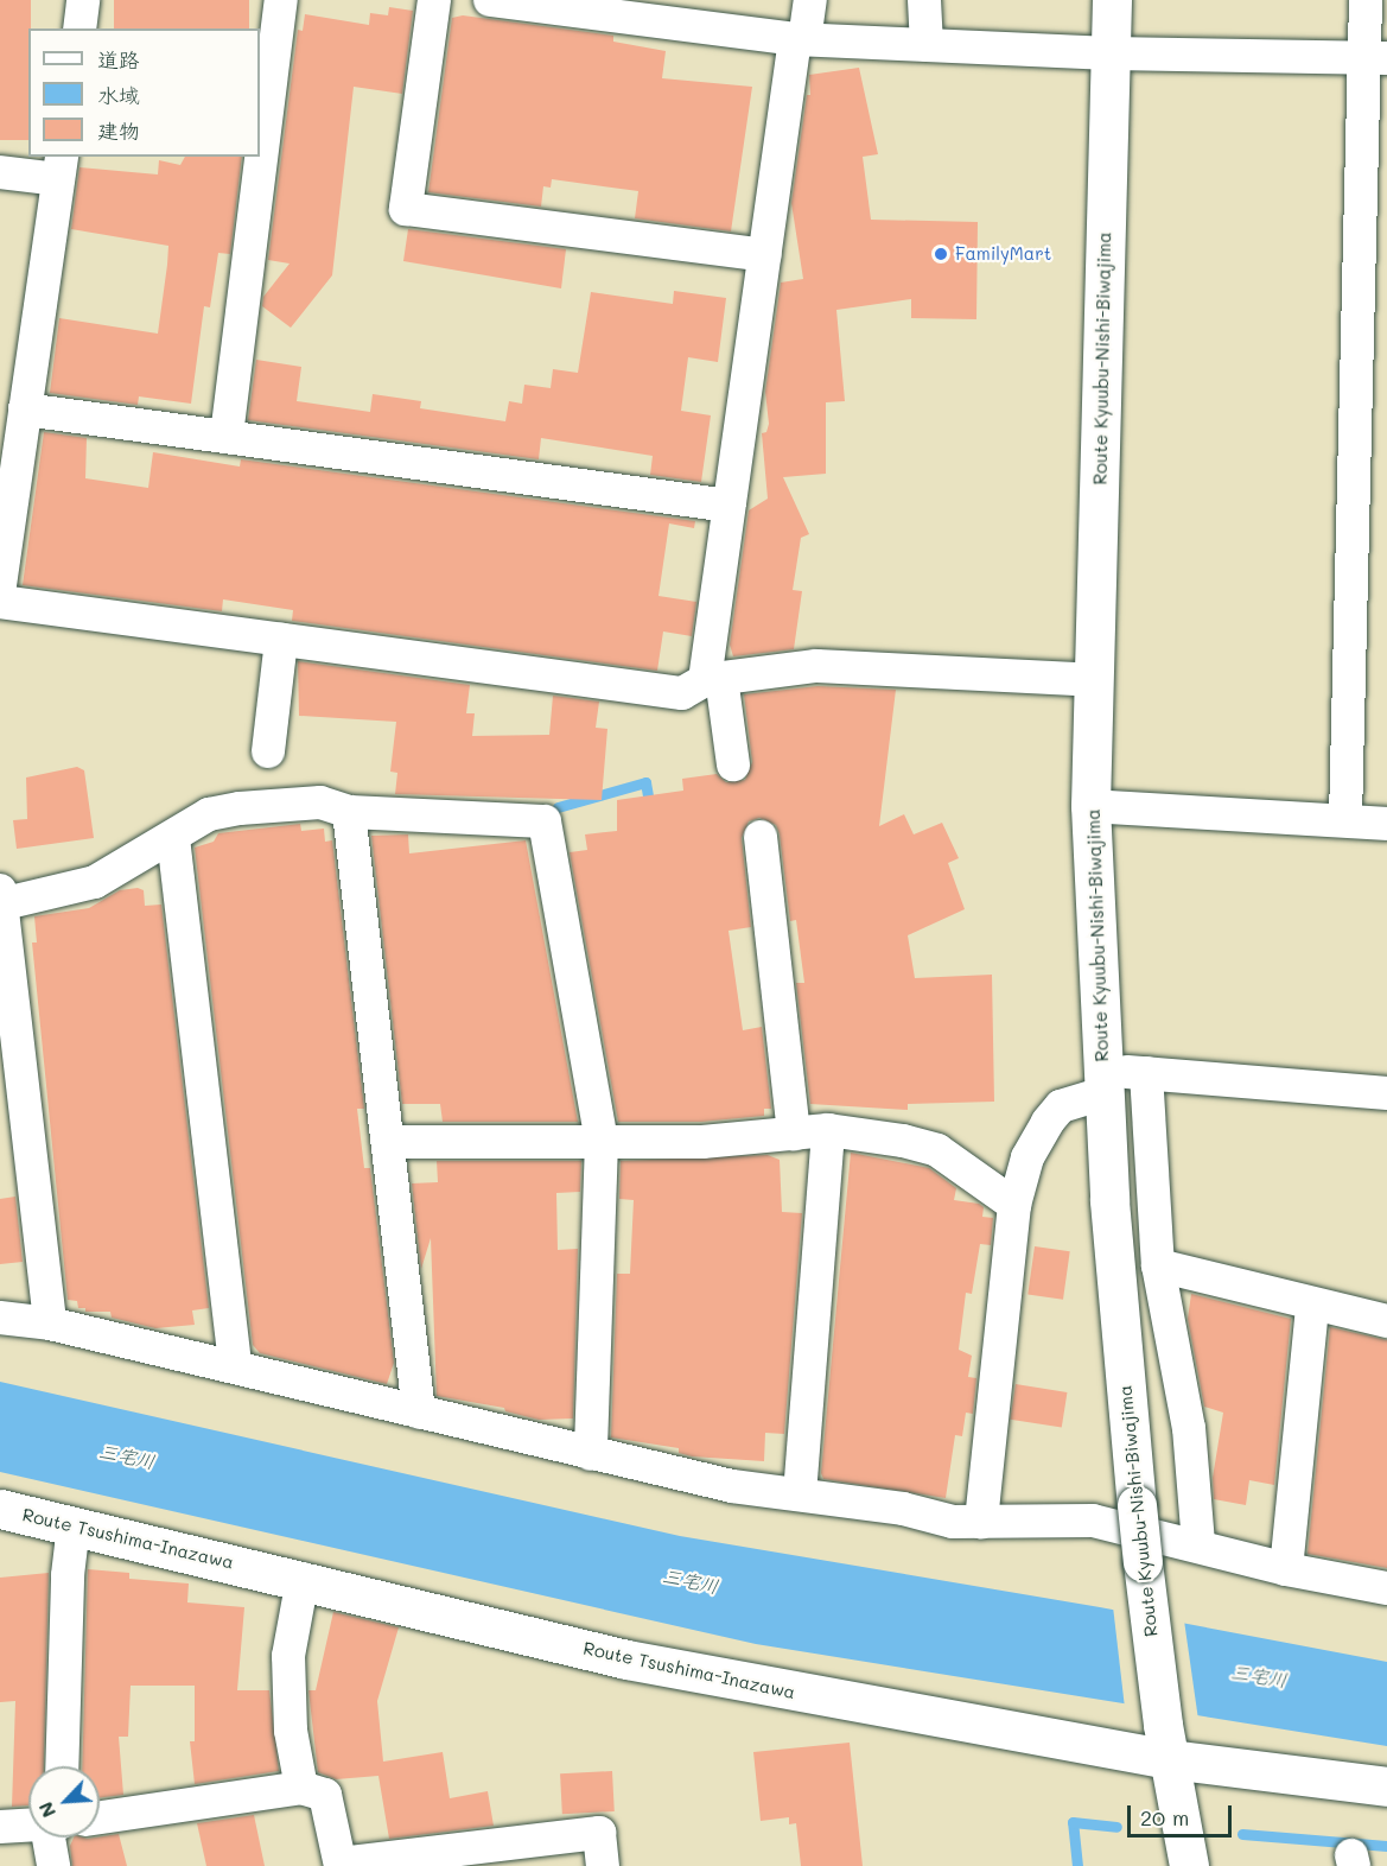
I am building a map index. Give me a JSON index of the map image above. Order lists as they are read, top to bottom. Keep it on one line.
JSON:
{"streets":{"main road":["Route Kyuubu-Nishi-Biwajima","Route Tsushima-Inazawa"]},"crossings":[["Route Kyuubu-Nishi-Biwajima","Route Tsushima-Inazawa"]],"water":["三宅川"],"places":["FamilyMart"],"legend":["道路","水域","建物"],"scale_bar":"20 m","north":"bottom left"}
